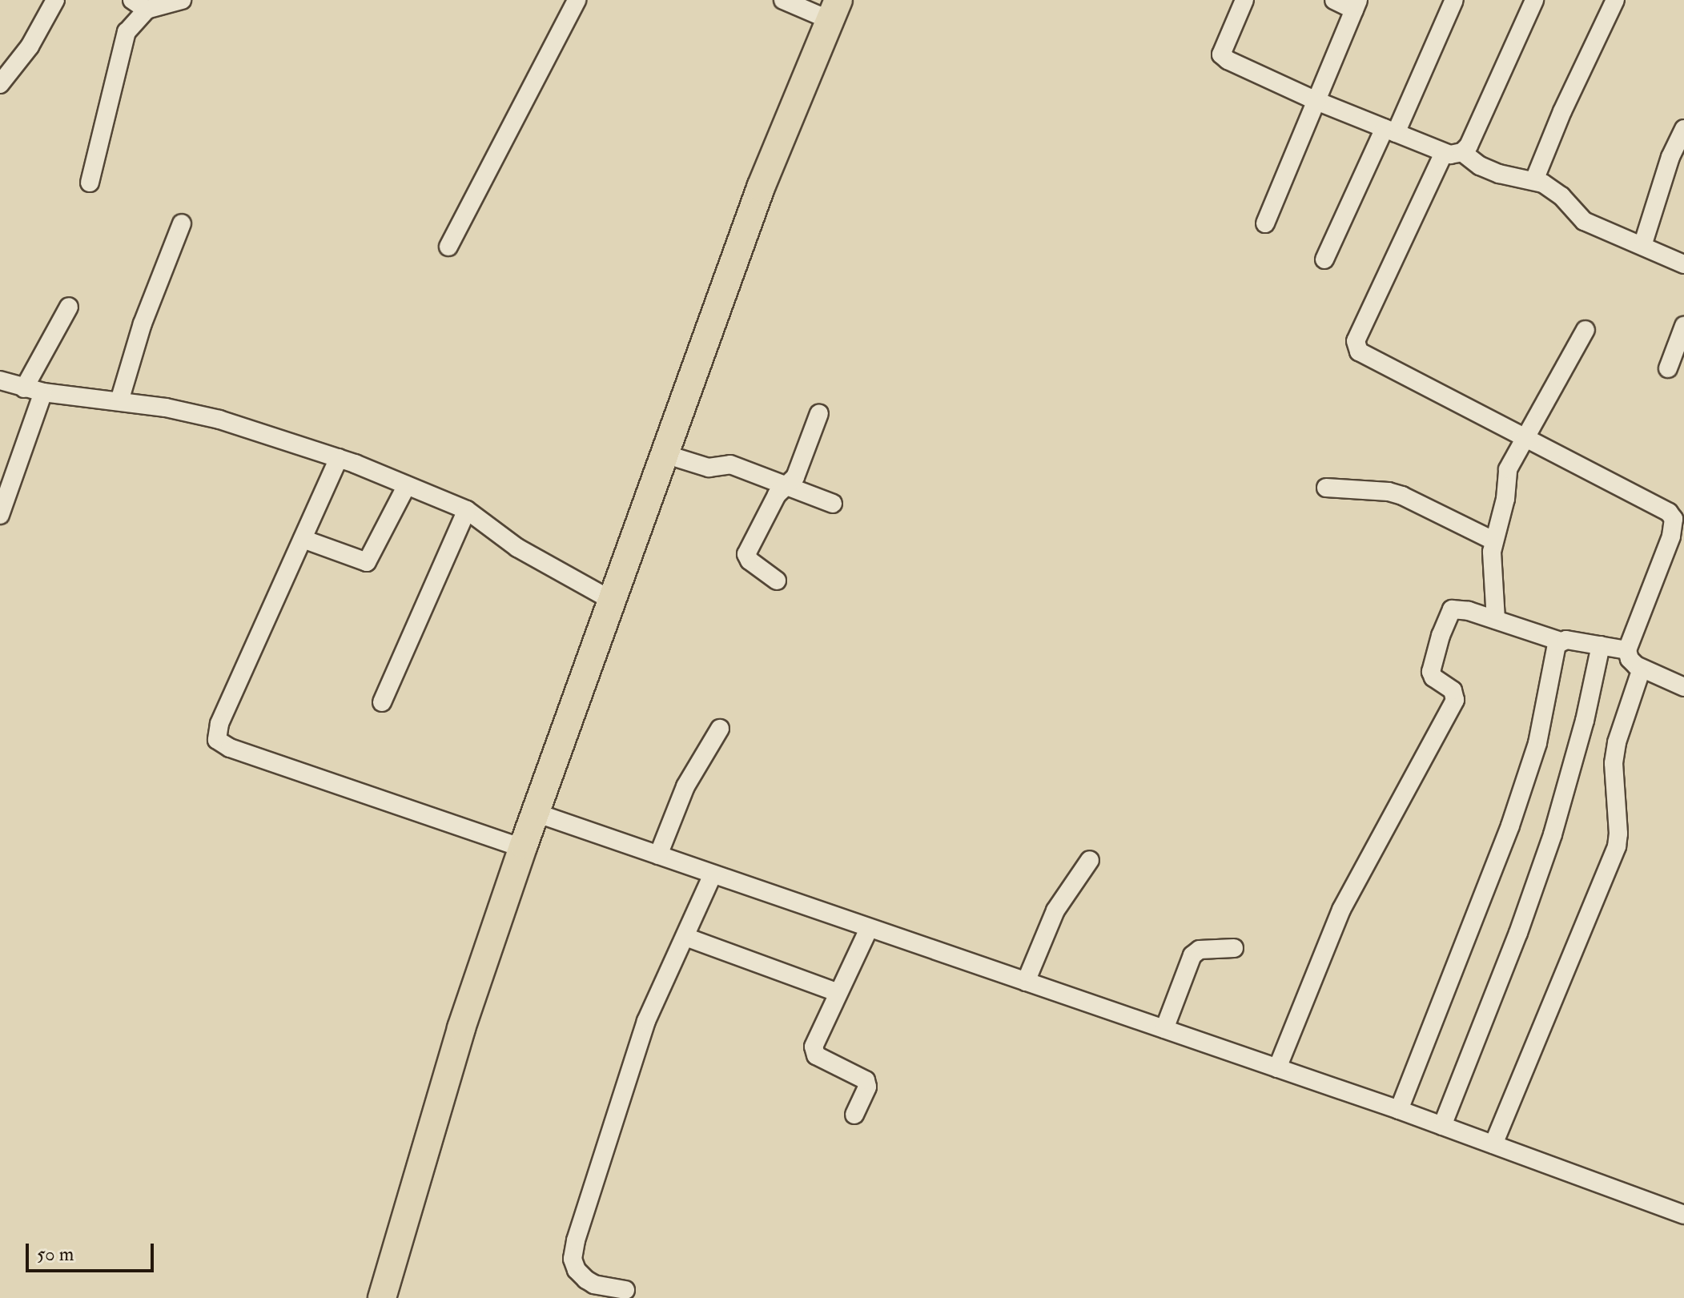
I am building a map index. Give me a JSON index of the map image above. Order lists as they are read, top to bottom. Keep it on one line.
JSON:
{"scale_bar":"50 m"}
